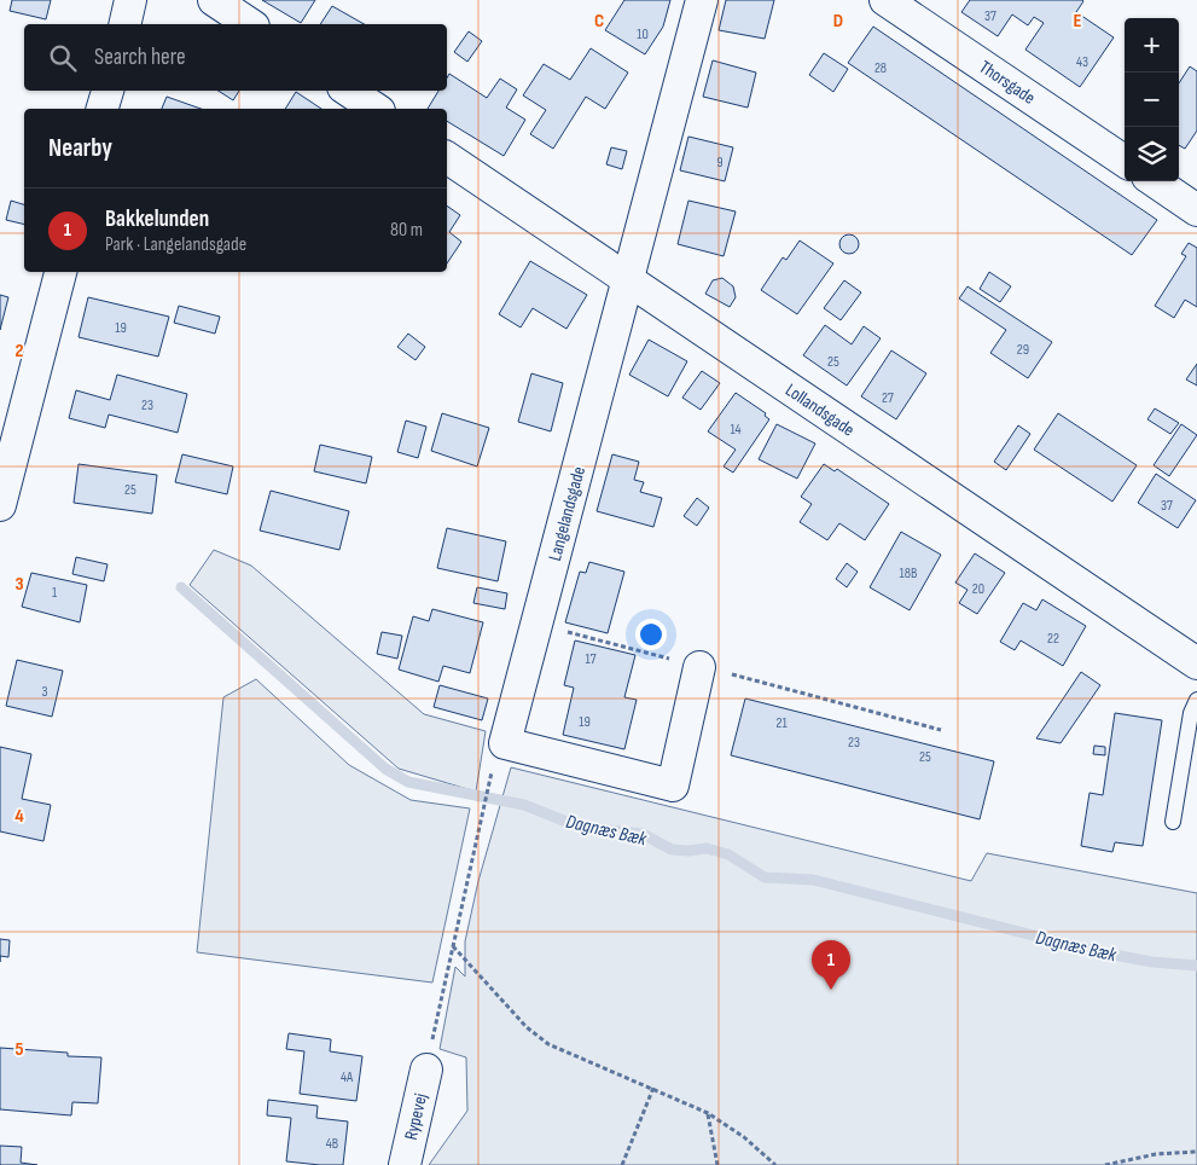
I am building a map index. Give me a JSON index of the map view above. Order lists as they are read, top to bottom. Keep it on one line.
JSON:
{"streets":{"street":["Thorsgade","Lollandsgade","Langelandsgade","Rypevej"]},"crossings":[["Lollandsgade","Langelandsgade"]],"water":["Dagnæs Bæk"],"house_numbers":["37","10","43","28","9","19","29","25","27","23","14","25","37","18B","20","1","22","17","3","19","21","23","25","4A","4B"],"page":{"map_buttons":["+","−"],"search":"Search here","heading":"Nearby","list":[{"mark":"1","name":"Bakkelunden","note":"Park · Langelandsgade","value":"80 m"}],"pins":"1"},"grid":{"columns":["C","D","E"],"rows":["2","3","4","5"]}}
